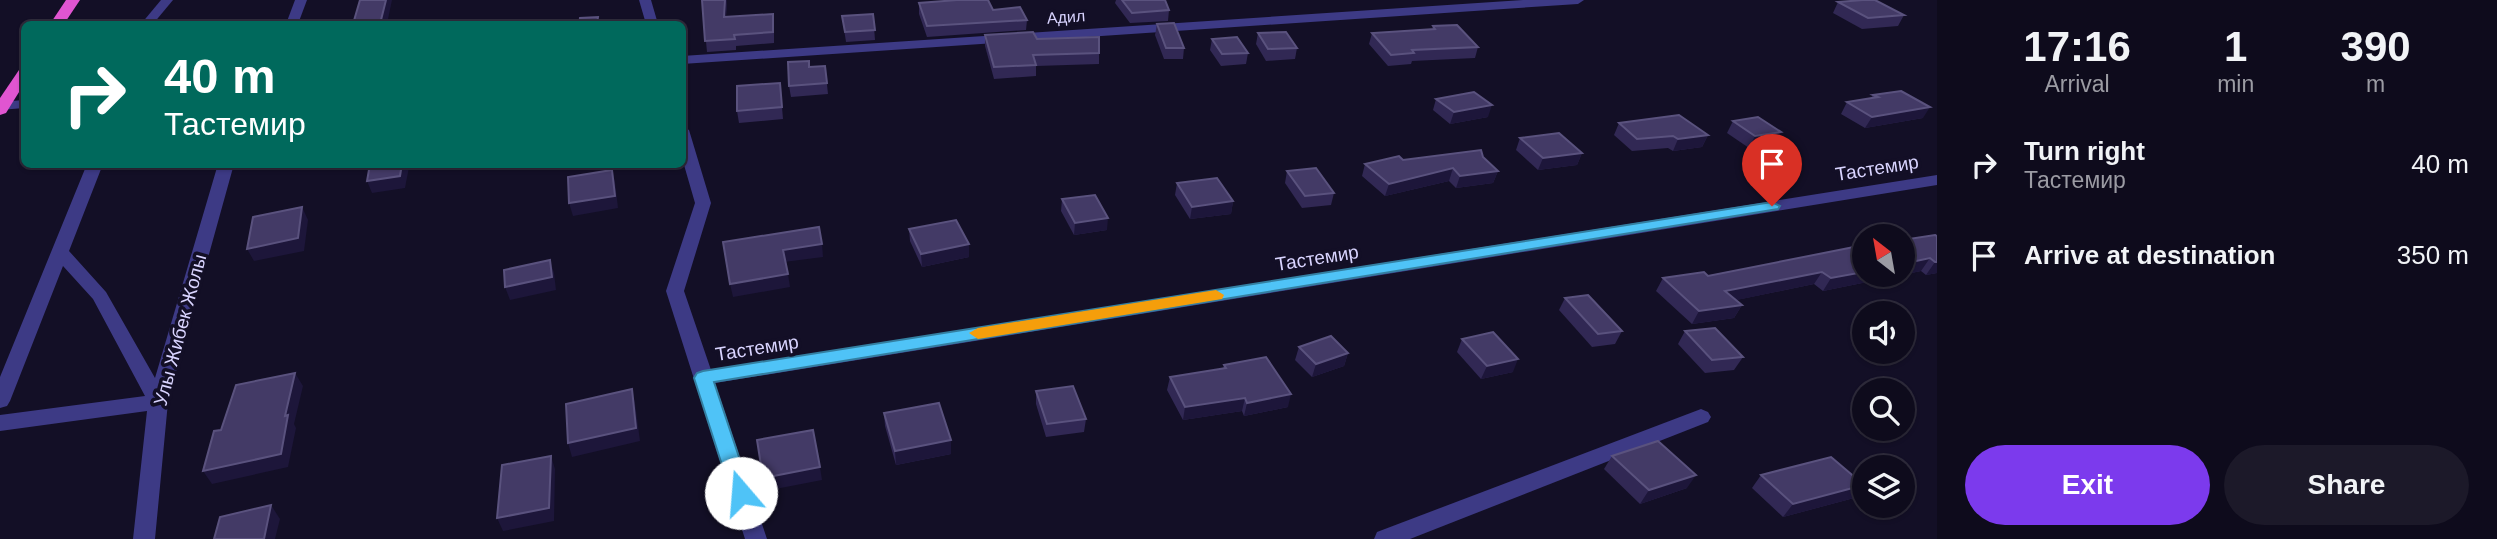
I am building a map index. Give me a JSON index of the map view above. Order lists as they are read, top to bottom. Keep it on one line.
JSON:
{"streets":{"street":["Адил","Тастемир","Улы Жибек Жолы"]},"north":"top left","page":{"eta":["17:16","Arrival","1","min","390","m"],"turn":["40 m","Тастемир"],"list":[{"name":"Turn right","note":"Тастемир","value":"40 m"},{"name":"Arrive at destination","value":"350 m"}],"buttons":["Exit","Share"]}}
